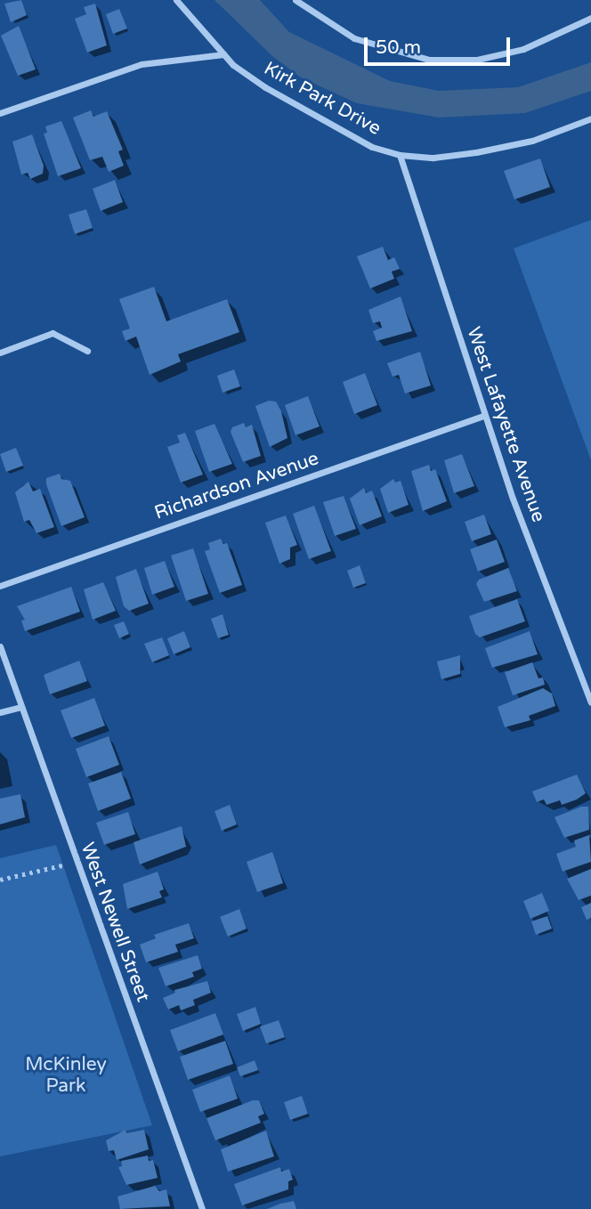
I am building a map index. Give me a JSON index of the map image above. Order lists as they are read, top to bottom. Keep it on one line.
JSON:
{"streets":{"street":["Kirk Park Drive","West Lafayette Avenue","Richardson Avenue","West Newell Street"]},"crossings":[["Kirk Park Drive","West Lafayette Avenue"],["West Lafayette Avenue","Richardson Avenue"]],"parks":["McKinley Park"],"scale_bar":"50 m"}
